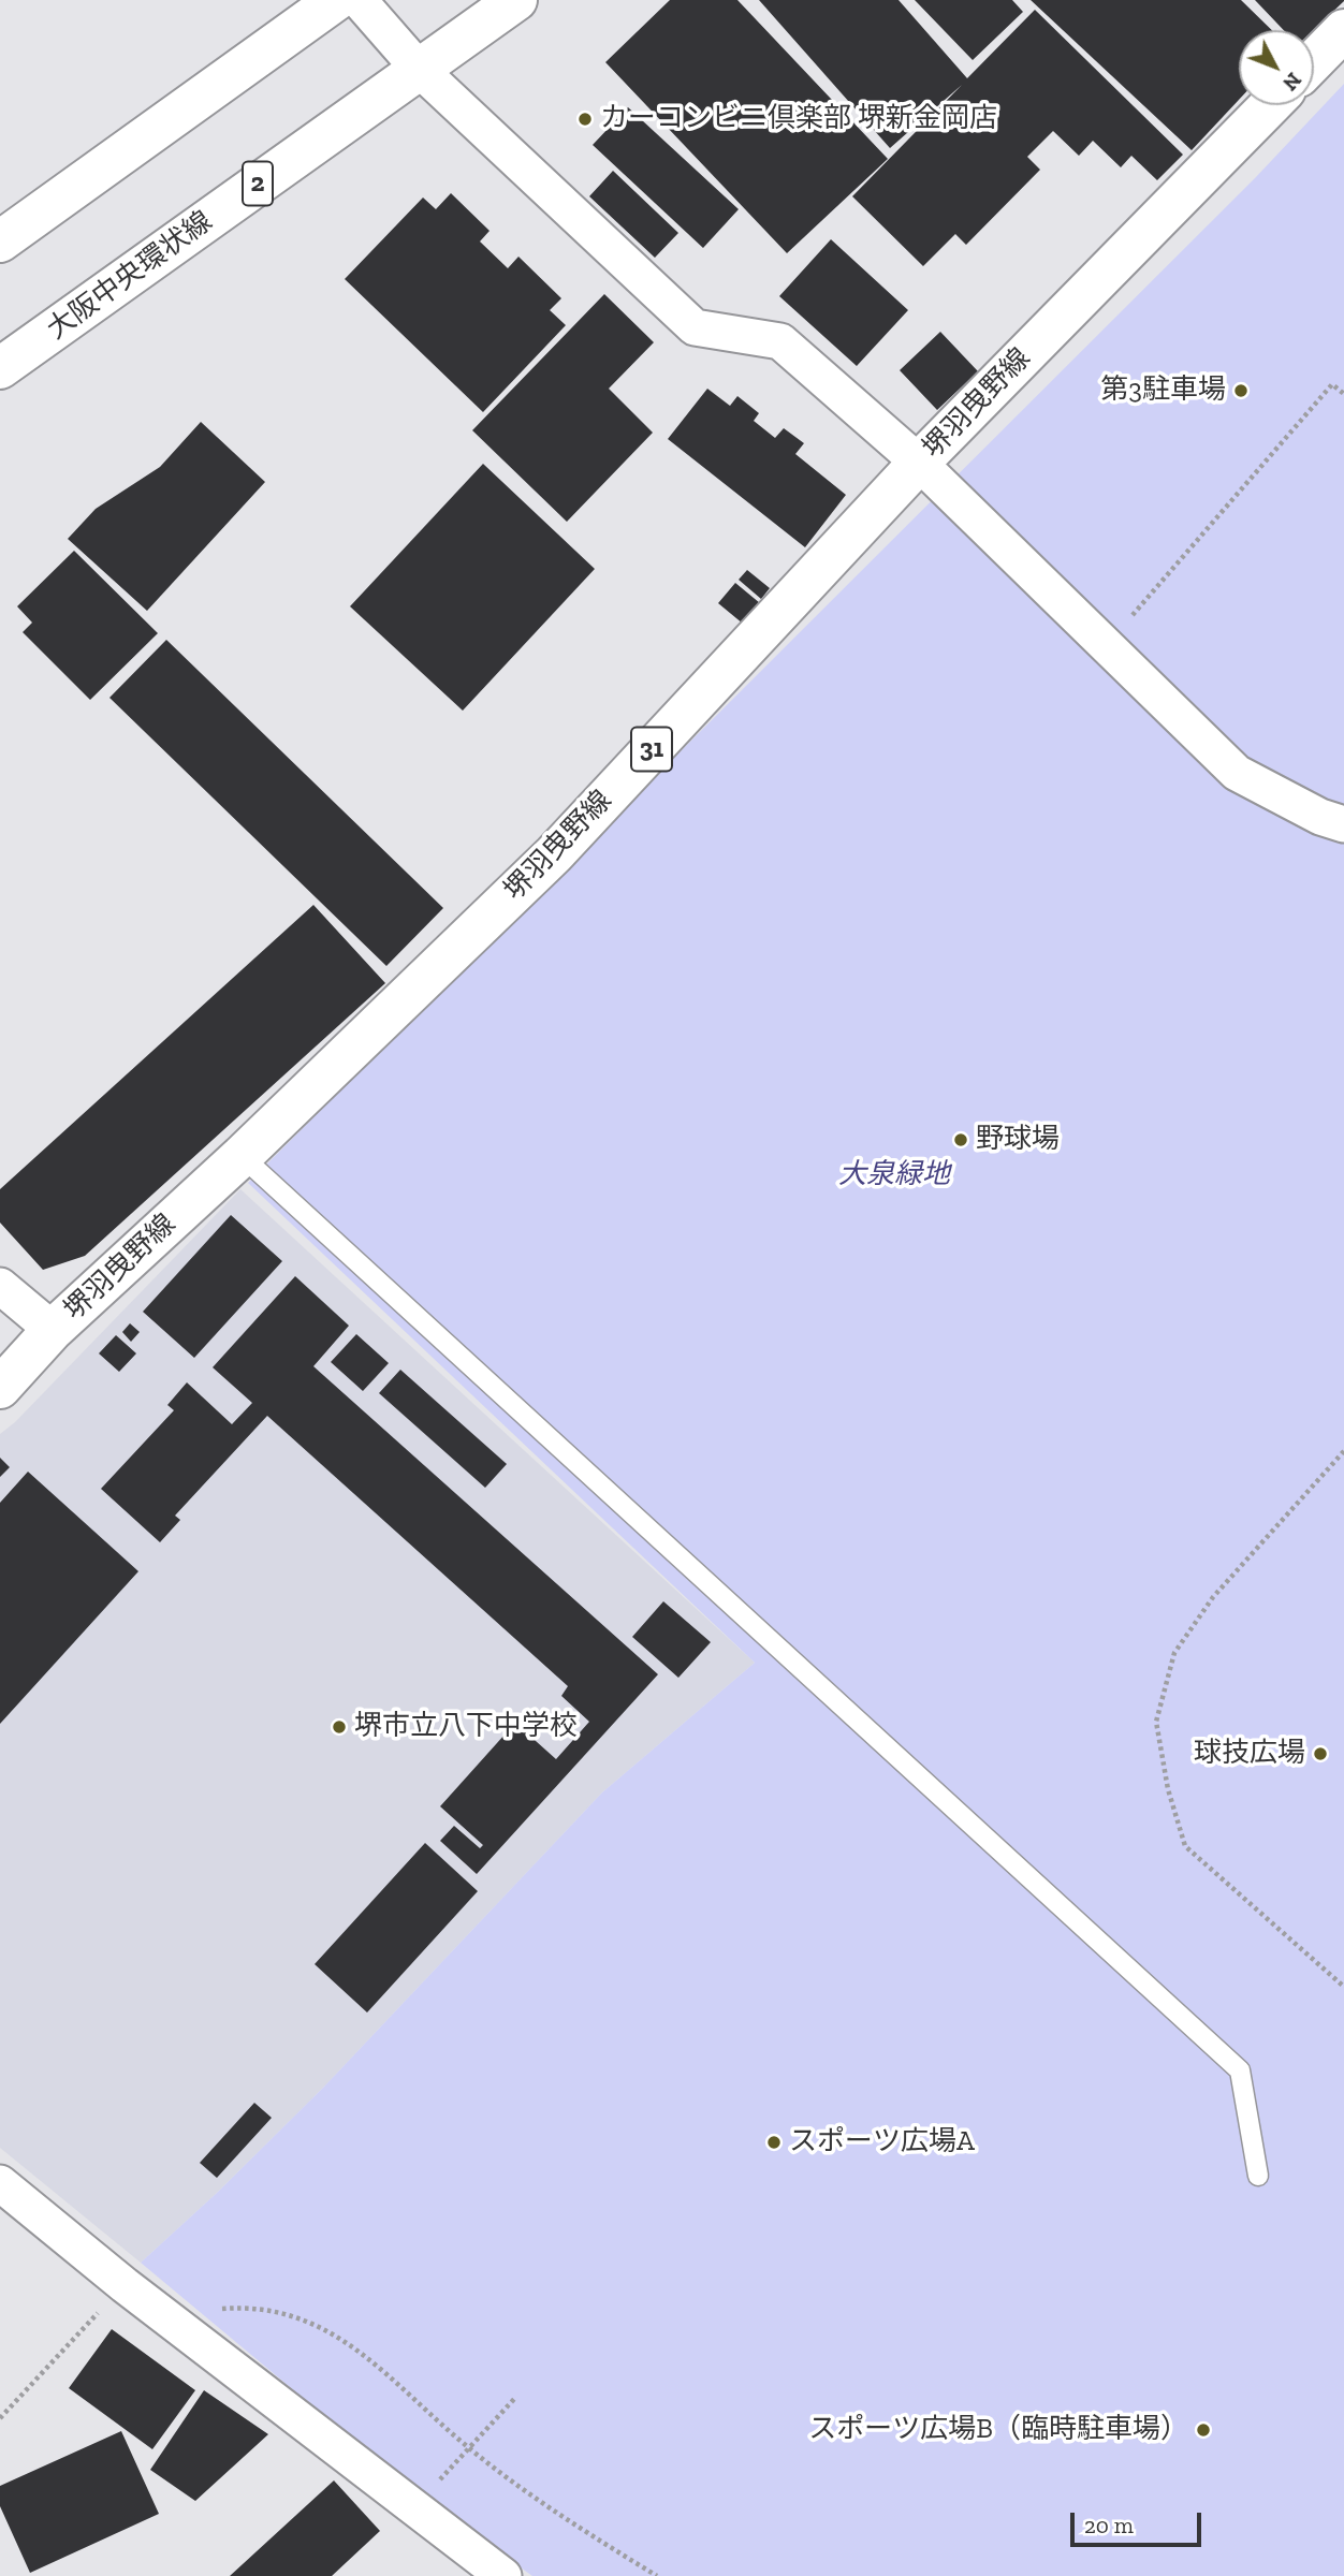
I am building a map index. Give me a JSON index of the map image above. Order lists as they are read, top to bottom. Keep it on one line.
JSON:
{"streets":{"main road":["2","大阪中央環状線","堺羽曳野線","31"]},"parks":["大泉緑地"],"places":["カーコンビニ倶楽部 堺新金岡店","第3駐車場","野球場","堺市立八下中学校","球技広場","スポーツ広場A","スポーツ広場B（臨時駐車場）"],"scale_bar":"20 m","north":"bottom right"}
